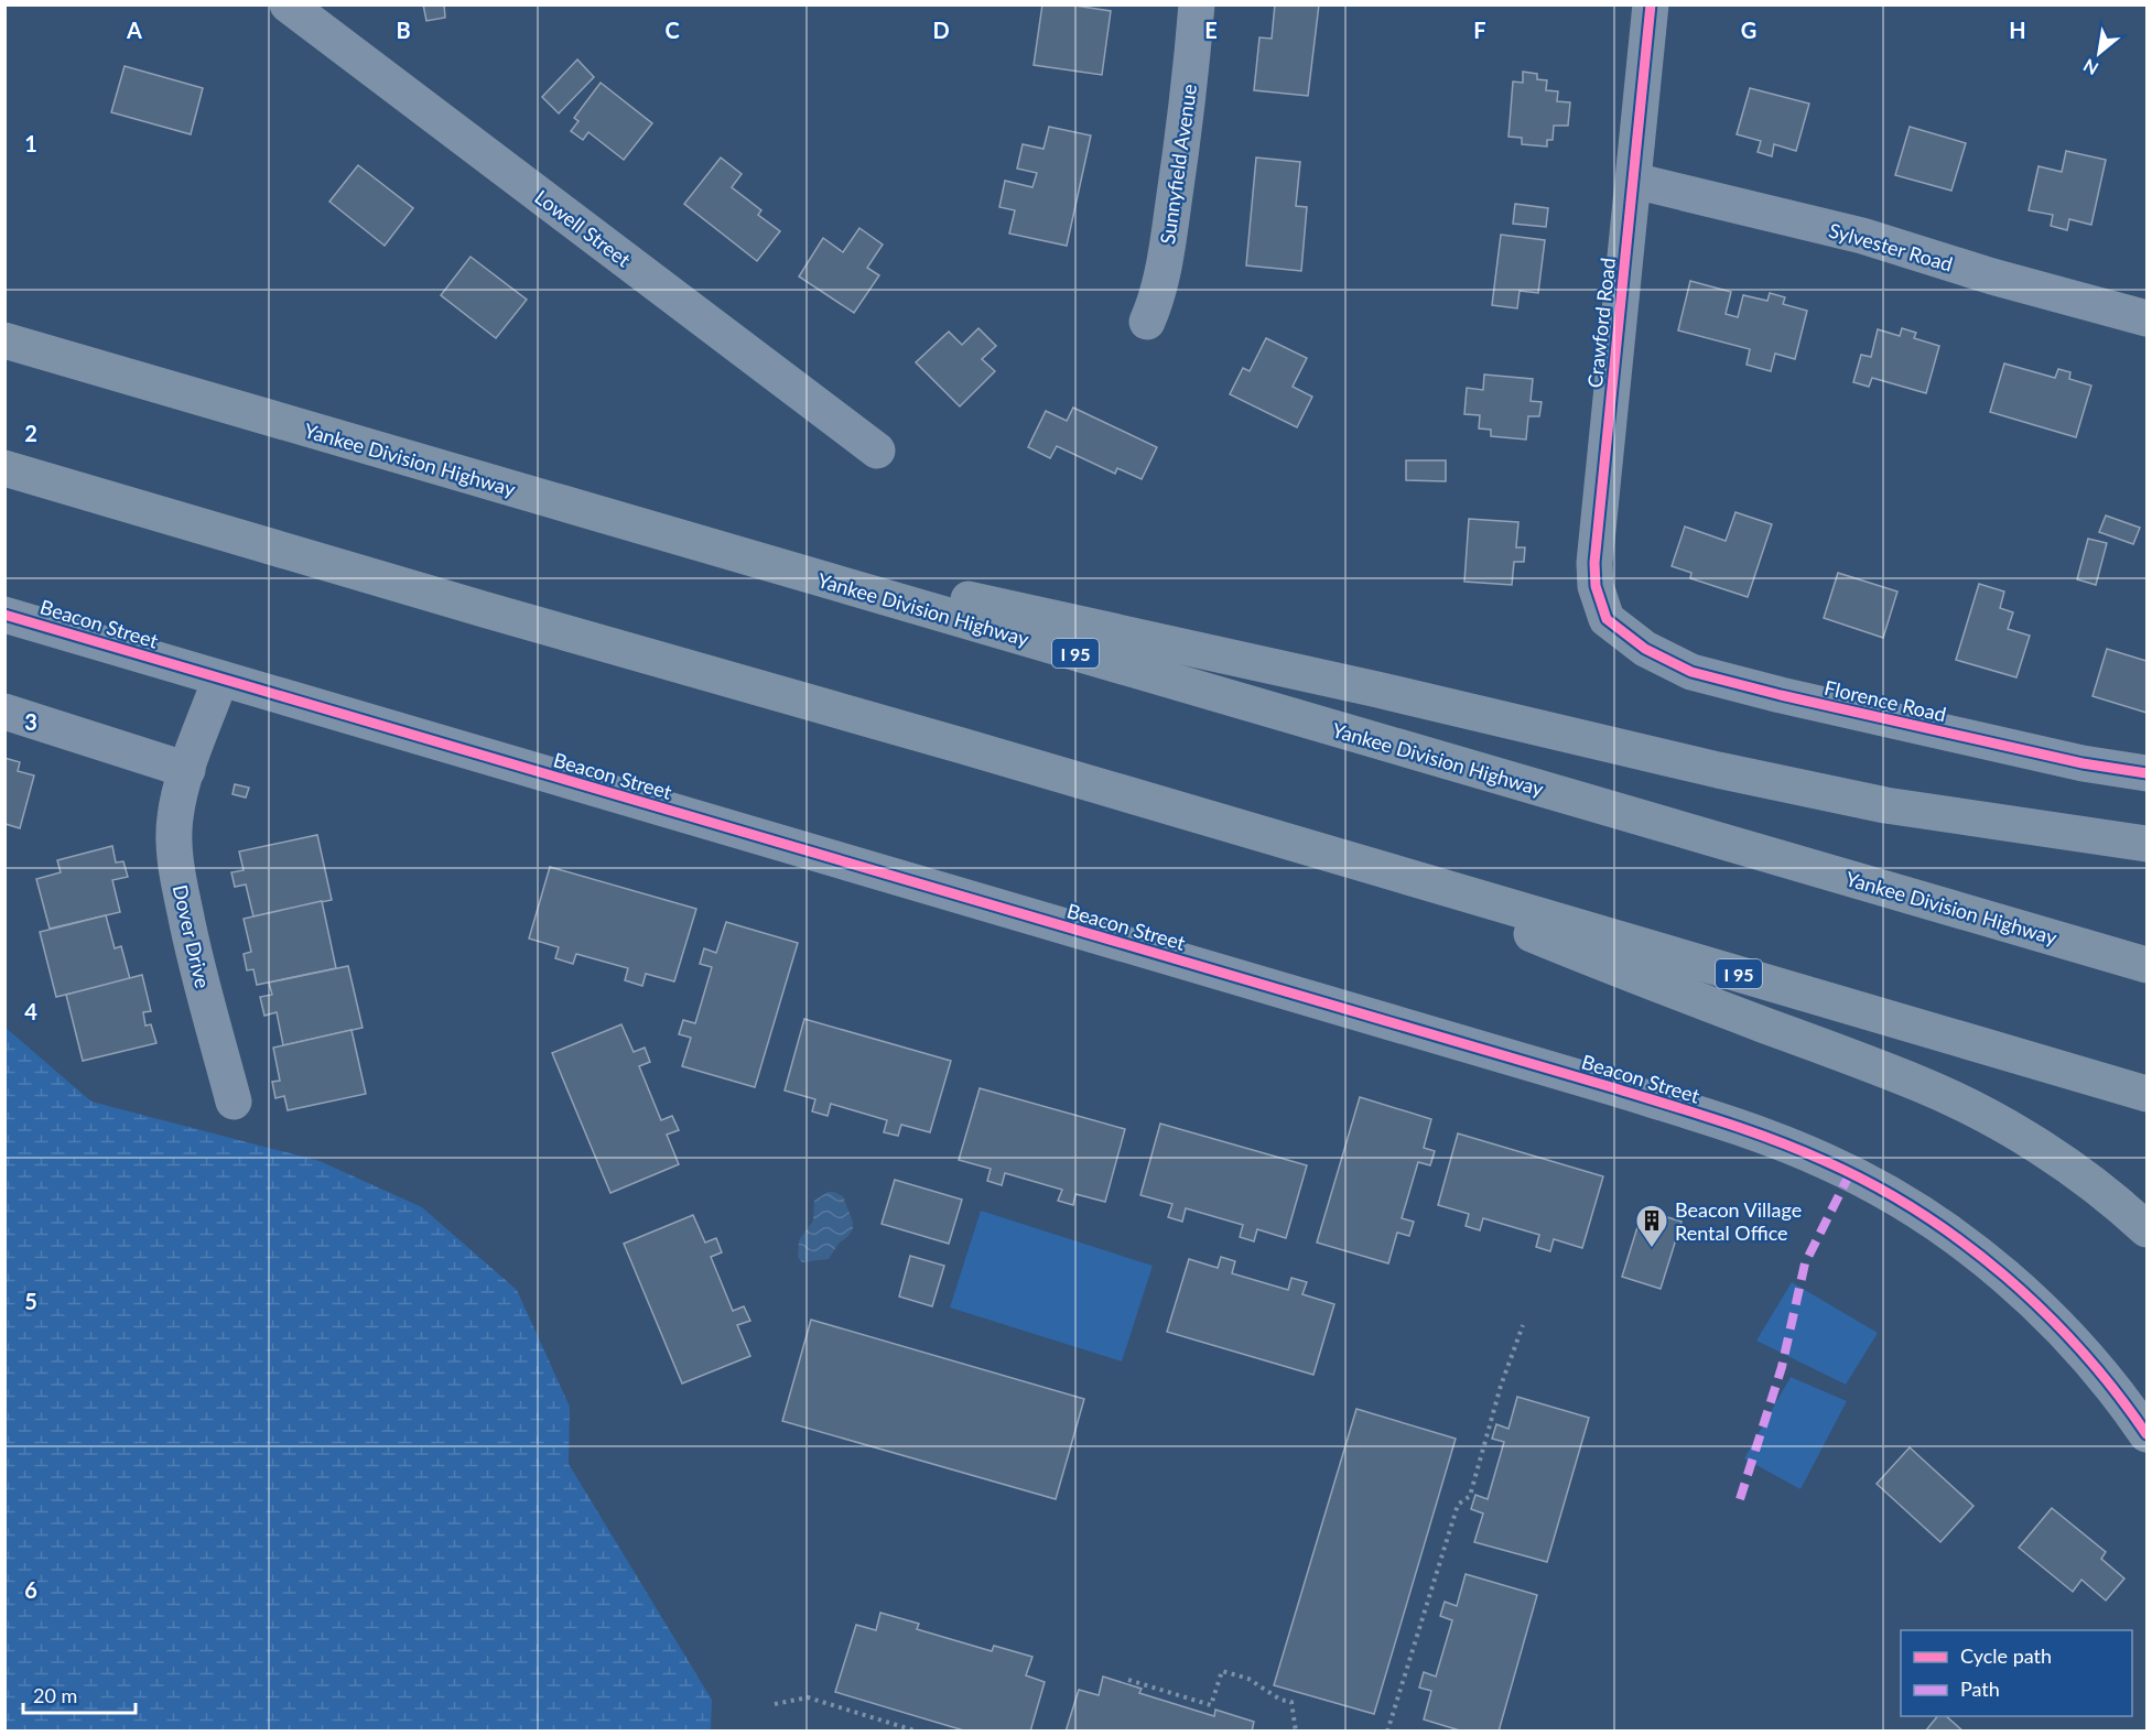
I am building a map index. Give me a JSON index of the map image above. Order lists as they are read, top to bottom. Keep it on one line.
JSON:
{"streets":{"highway":["Yankee Division Highway","I 95"],"street":["Sunnyfield Avenue","Lowell Street","Sylvester Road","Crawford Road","Beacon Street","Florence Road","Dover Drive"]},"crossings":[["Sylvester Road","Crawford Road"],["Crawford Road","Florence Road"],["Beacon Street","Dover Drive"]],"places":{"building":["Beacon Village Rental Office"]},"legend":["Cycle path","Path"],"scale_bar":"20 m","north":"bottom left","grid":{"columns":["A","B","C","D","E","F","G","H"],"rows":["1","2","3","4","5","6"]}}
